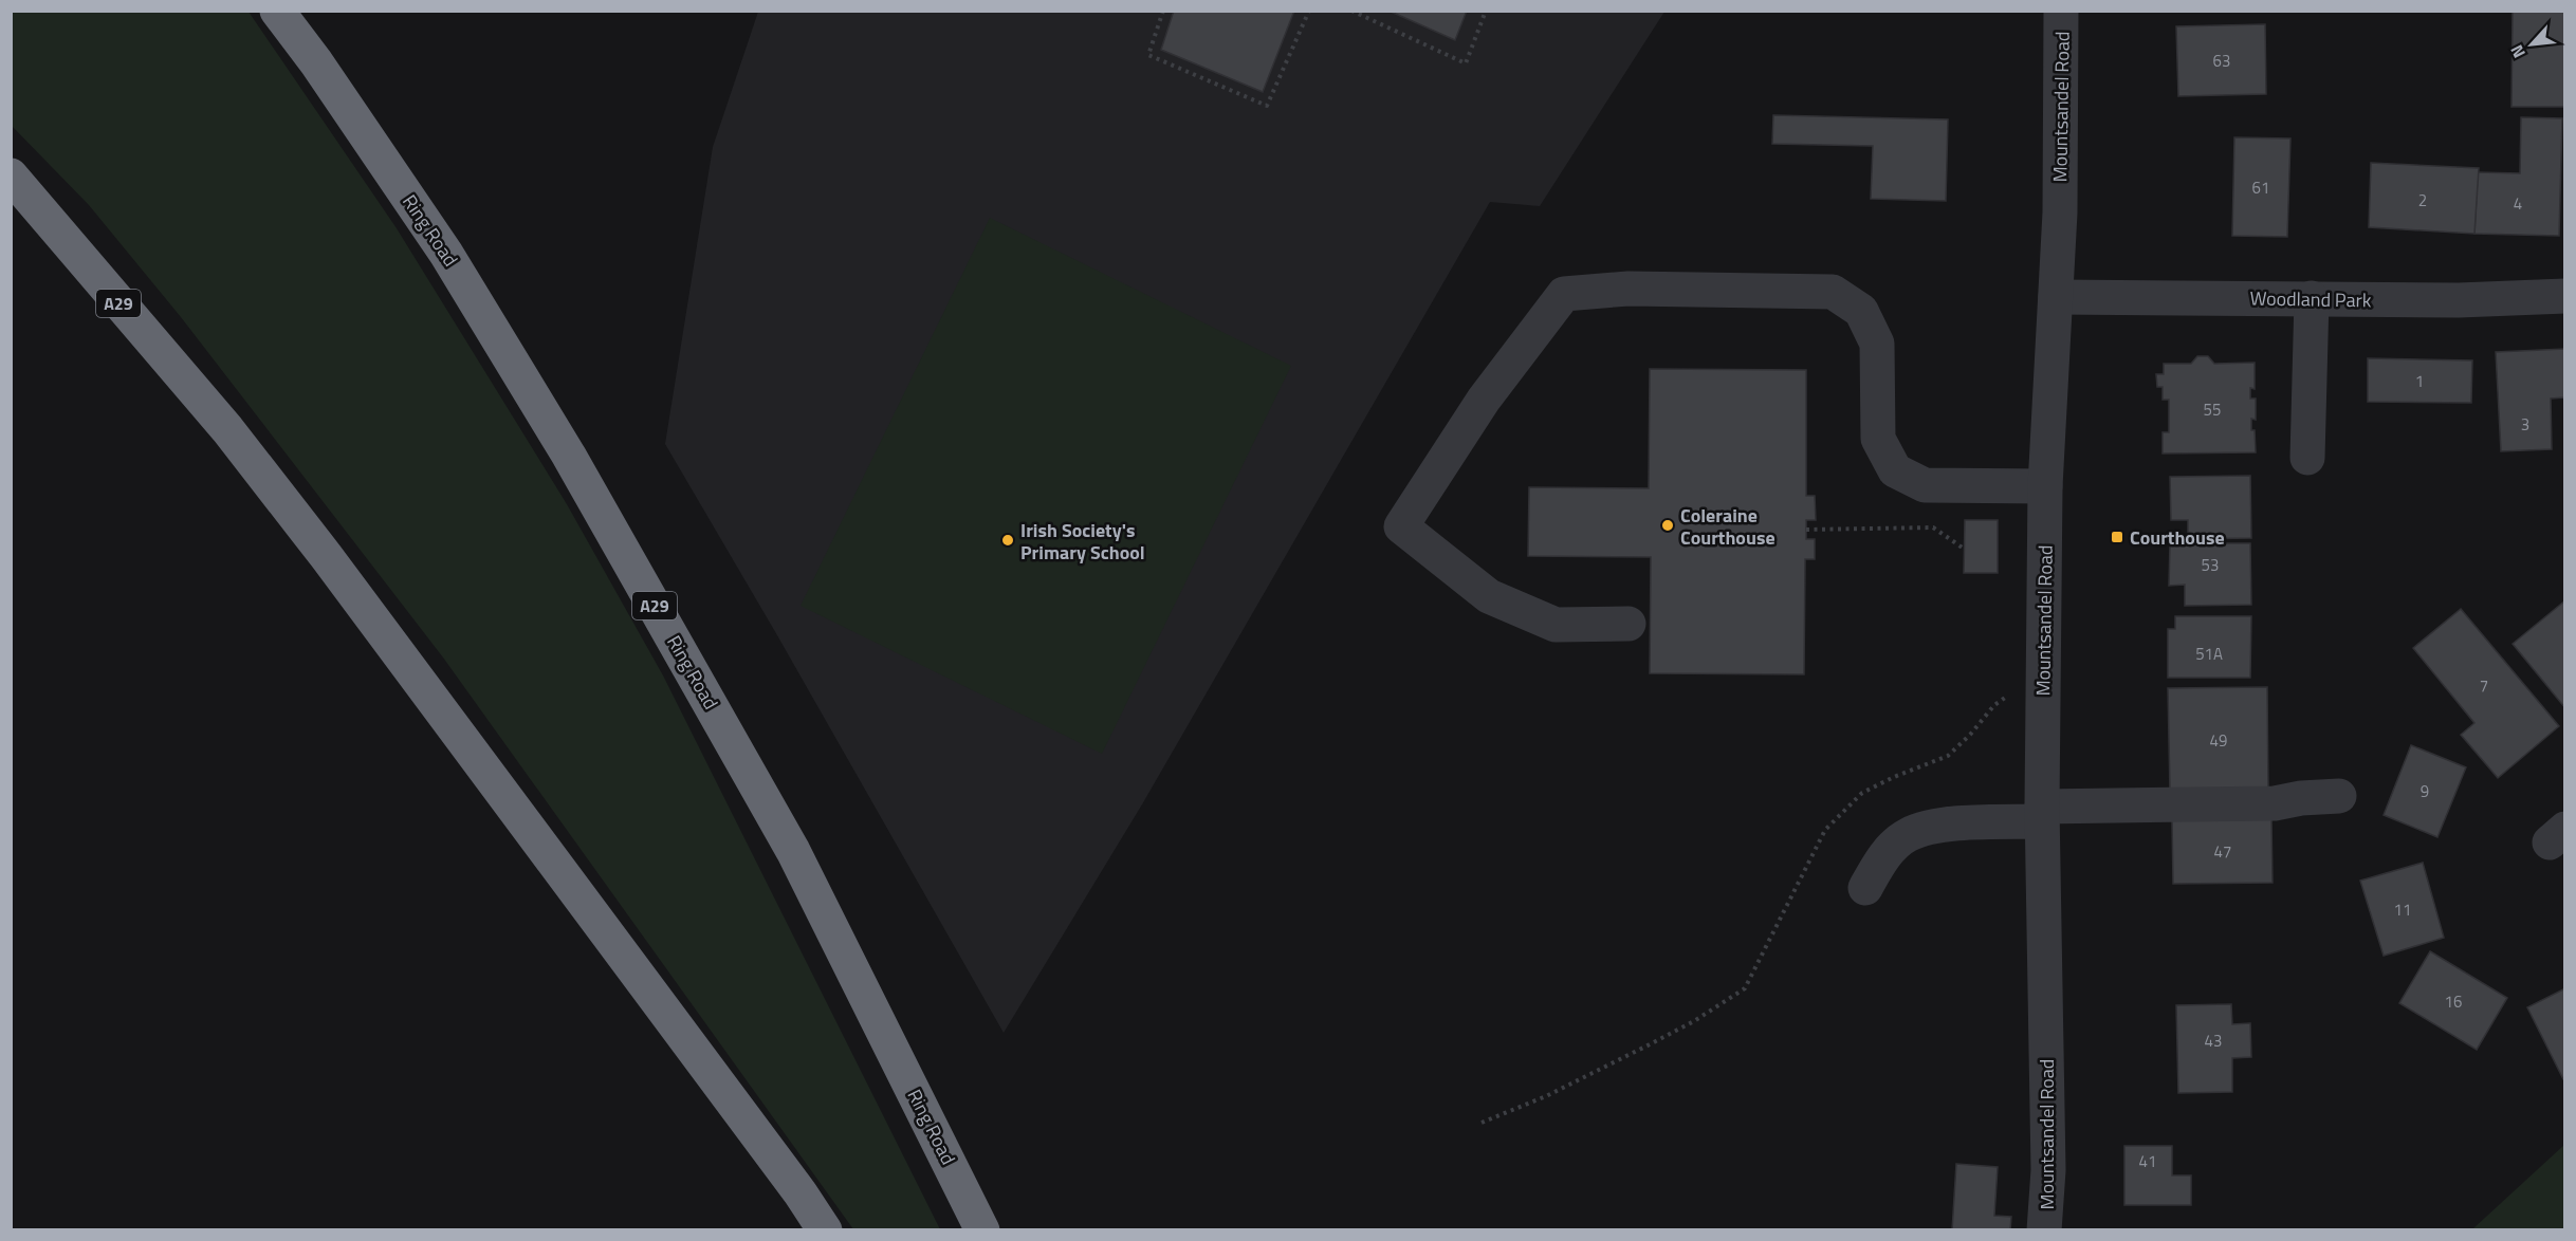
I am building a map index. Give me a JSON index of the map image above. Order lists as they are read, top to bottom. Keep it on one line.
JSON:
{"streets":{"highway":["Ring Road","A29"],"street":["Mountsandel Road","Woodland Park"]},"crossings":[["Mountsandel Road","Woodland Park"]],"places":{"other":["Coleraine Courthouse","Irish Society's Primary School"],"transit":["Courthouse"]},"house_numbers":["63","61","2","4","1","55","3","53","51A","7","49","9","47","11","16","43","41"],"north":"bottom left"}
